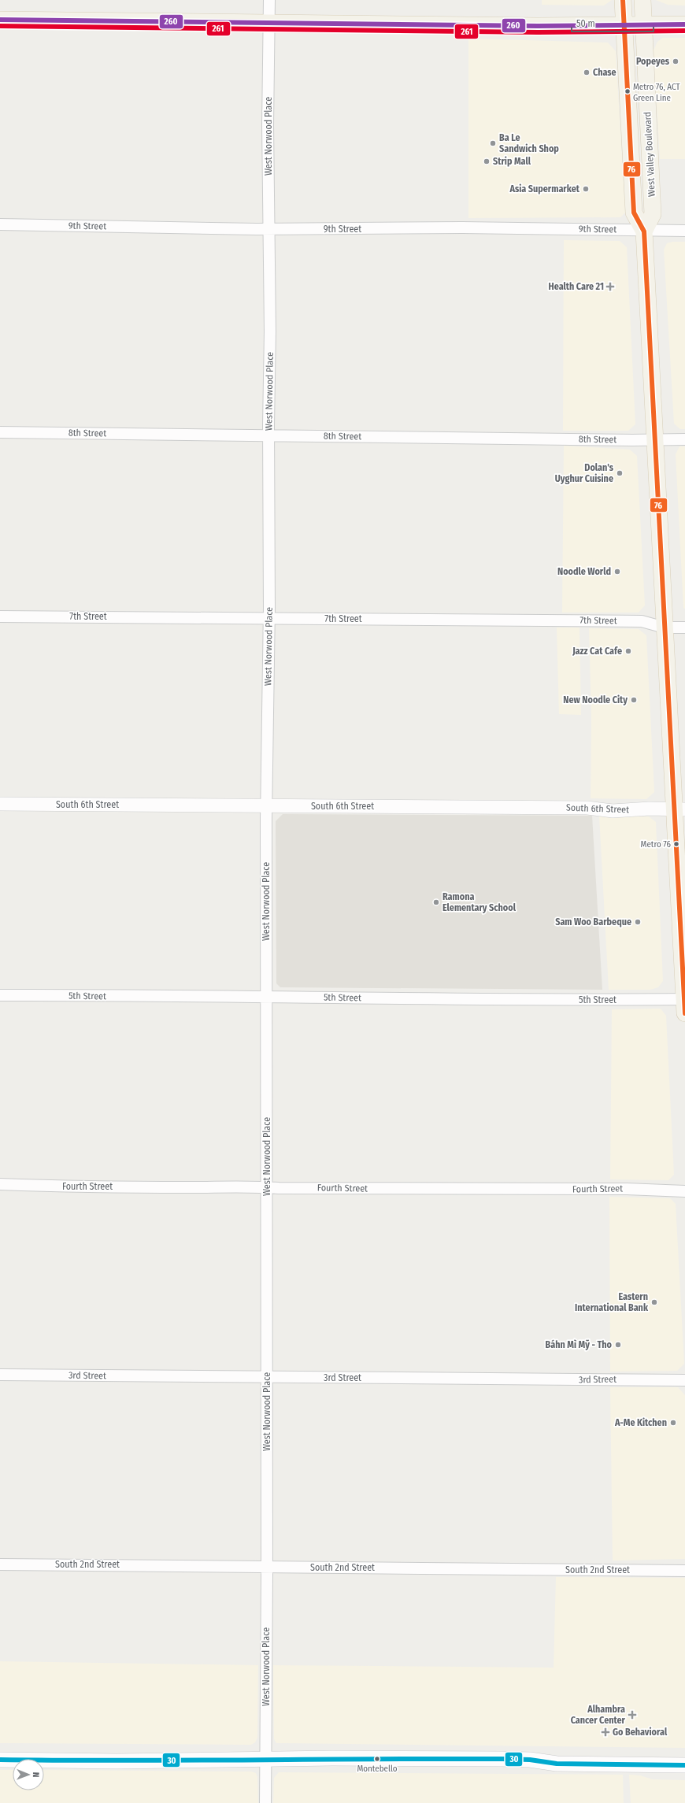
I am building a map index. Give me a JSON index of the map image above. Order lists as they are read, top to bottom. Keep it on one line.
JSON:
{"streets":{"main road":["West Valley Boulevard"],"street":["West Norwood Place","9th Street","8th Street","7th Street","South 6th Street","5th Street","Fourth Street","3rd Street","South 2nd Street"]},"crossings":[["West Norwood Place","9th Street"],["West Norwood Place","8th Street"],["West Norwood Place","7th Street"],["West Norwood Place","South 6th Street"],["West Norwood Place","5th Street"],["West Norwood Place","Fourth Street"],["West Norwood Place","3rd Street"],["West Norwood Place","South 2nd Street"],["West Valley Boulevard","9th Street"],["West Valley Boulevard","8th Street"],["West Valley Boulevard","7th Street"],["West Valley Boulevard","South 6th Street"],["West Valley Boulevard","5th Street"]],"places":{"other":["Popeyes","Chase","Metro 76, ACT Green Line","Ba Le Sandwich Shop","Strip Mall","Asia Supermarket","Dolan's Uyghur Cuisine","Noodle World","Jazz Cat Cafe","New Noodle City","Metro 76","Ramona Elementary School","Sam Woo Barbeque","Eastern International Bank","Báhn Mì Mỹ - Tho","A-Me Kitchen","Montebello"],"health":["Health Care 21","Alhambra Cancer Center","Go Behavioral"]},"lines":["transit line 76","transit line 260","transit line 261","transit line 30"],"scale_bar":"50 m","north":"right"}
